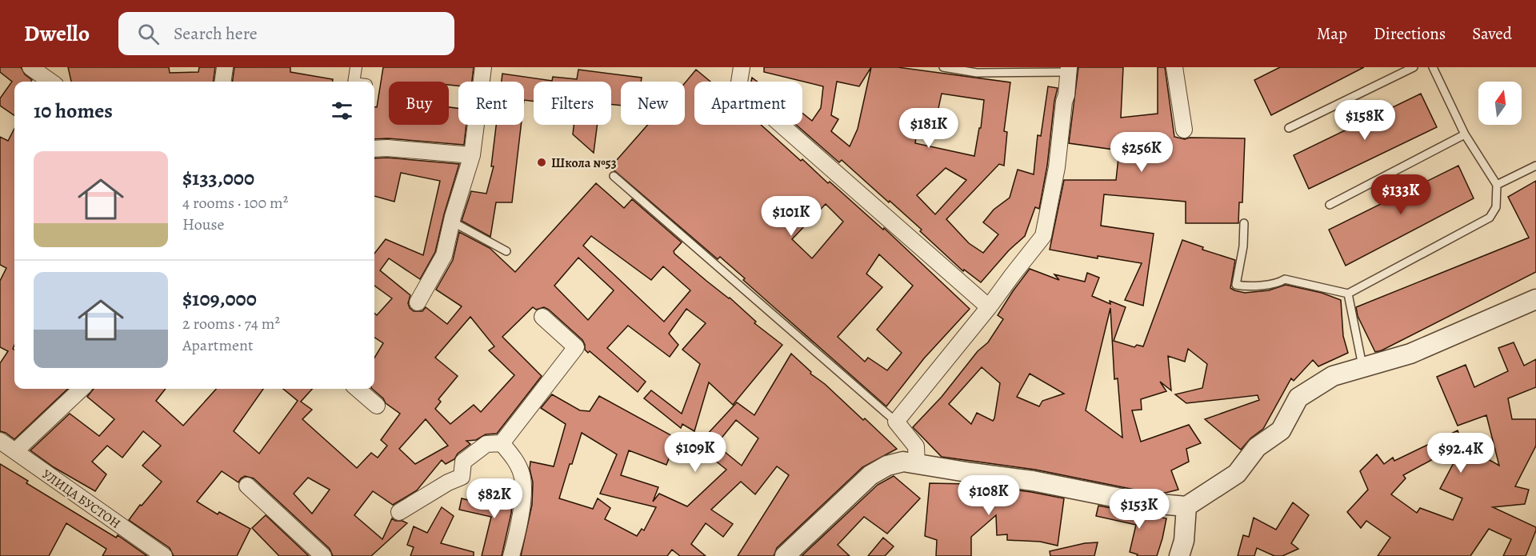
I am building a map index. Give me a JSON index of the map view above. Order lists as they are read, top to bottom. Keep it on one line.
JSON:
{"streets":{"street":["УЛИЦА БУСТОН"]},"places":["Школа №53"],"north":"top","page":{"header":"Dwello","search":"Search here","nav":["Map","Directions","Saved"],"chip":["Buy","Rent","Filters","New","Apartment"],"heading":"10 homes","price":["$158K","$181K","$256K","$133K","$101K","$109K","$92.4K","$108K","$82K","$153K"],"list":[{"name":"$133,000","note":"4 rooms · 100 m² · House"},{"name":"$109,000","note":"2 rooms · 74 m² · Apartment"}]}}
